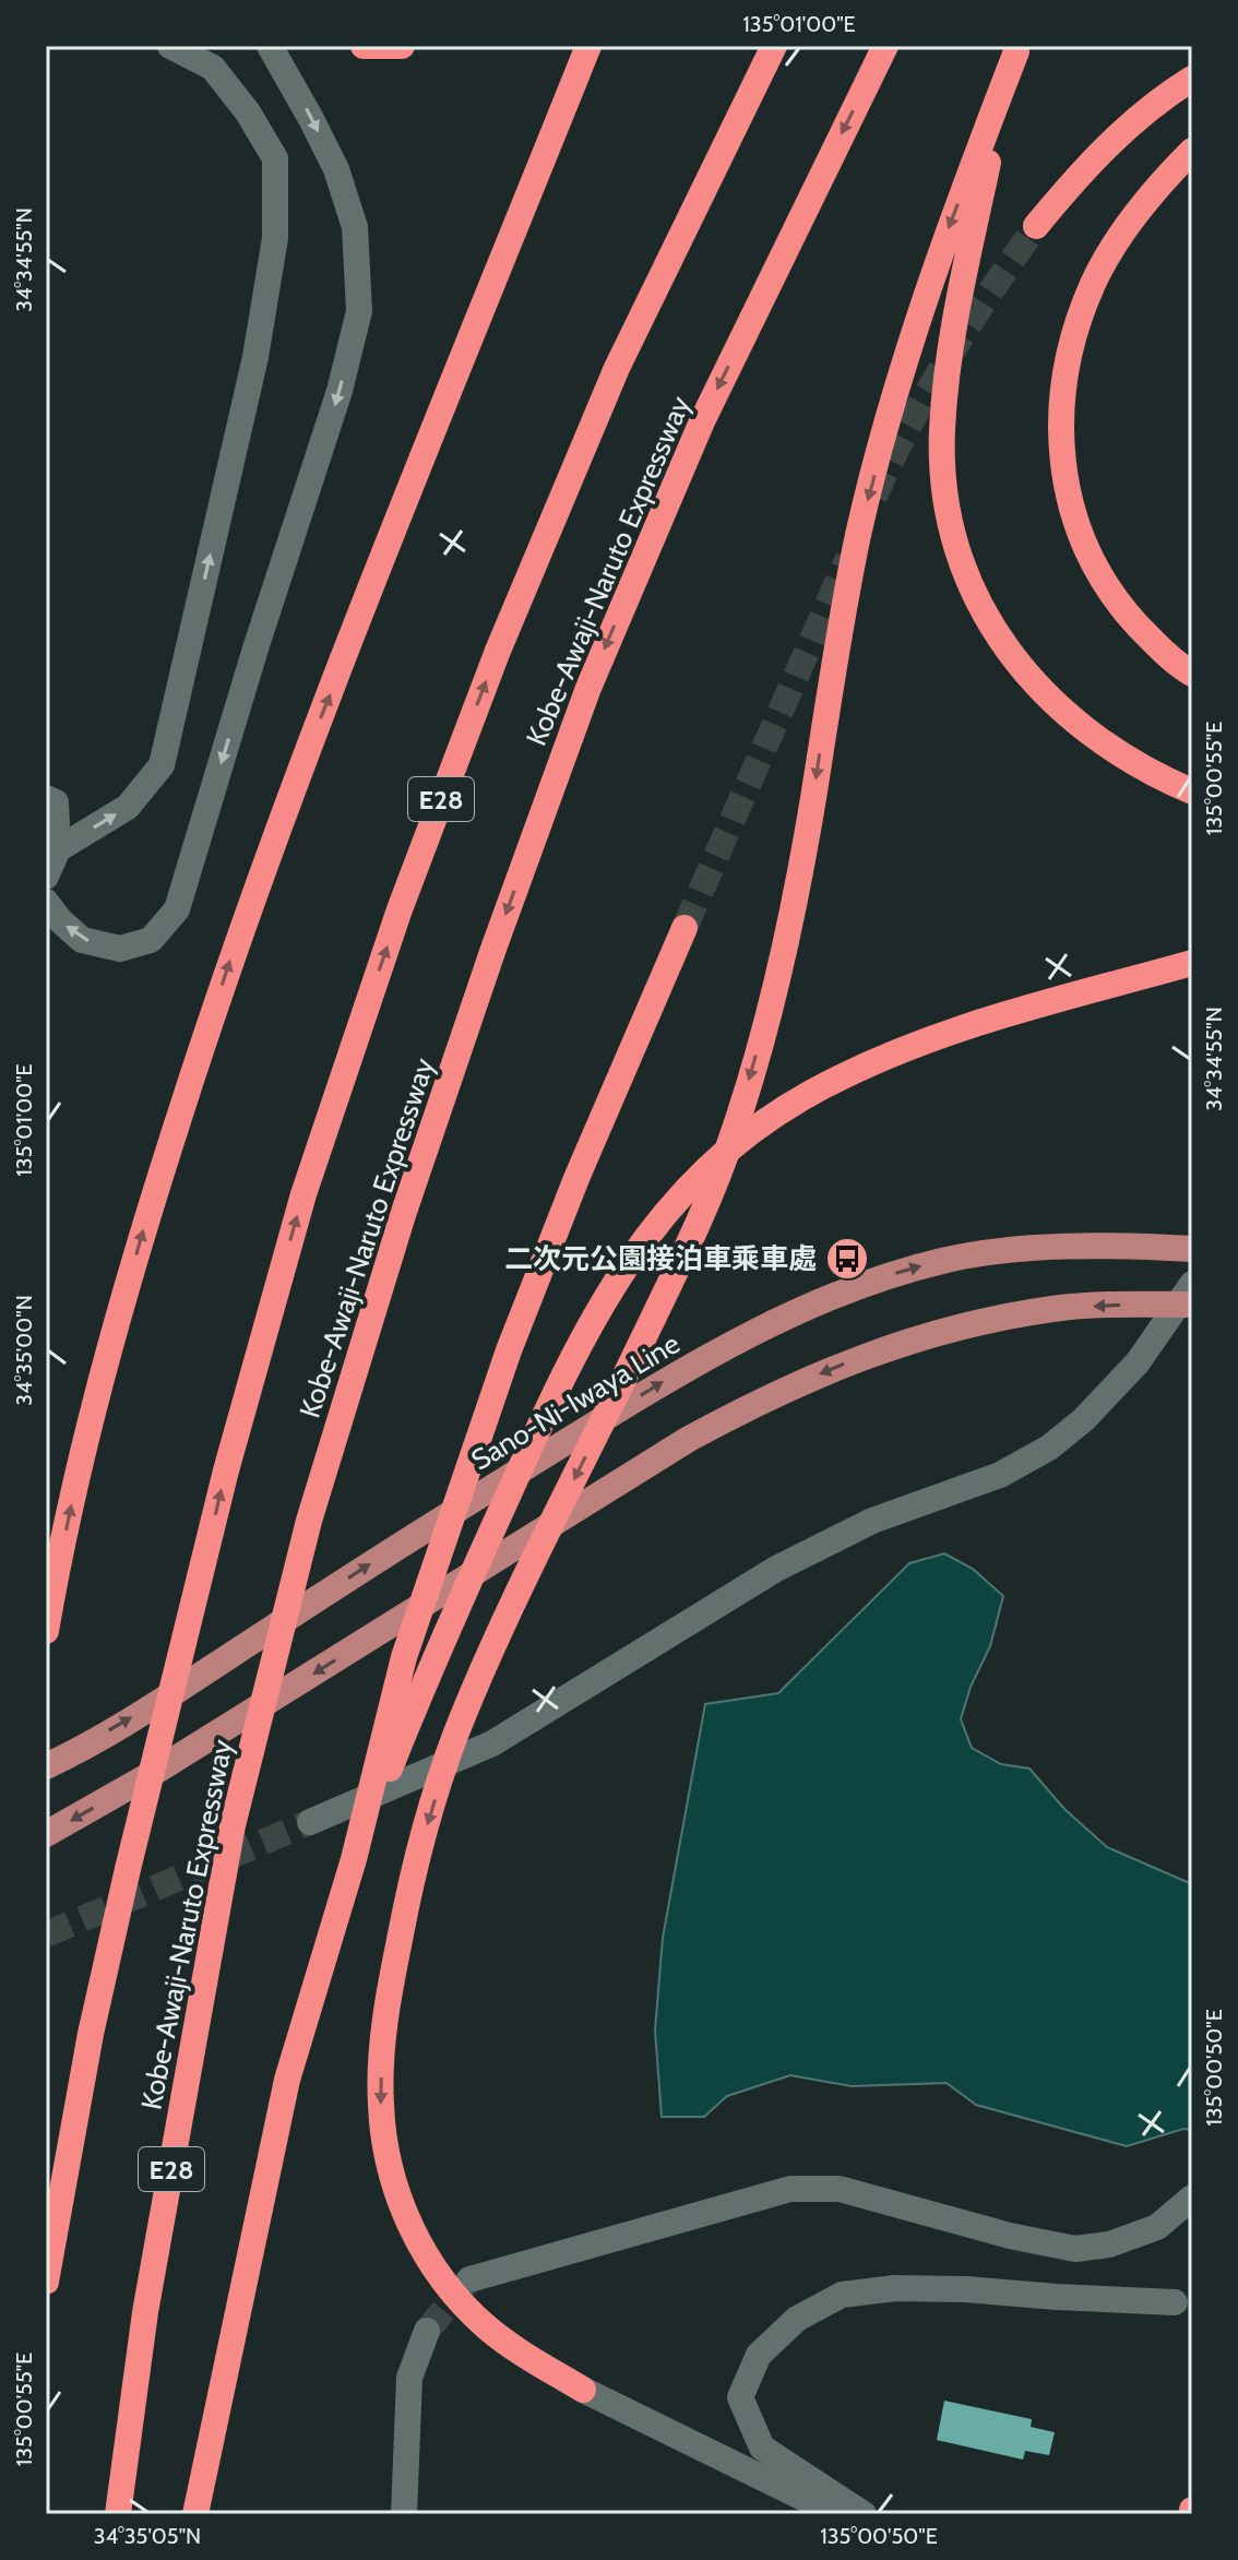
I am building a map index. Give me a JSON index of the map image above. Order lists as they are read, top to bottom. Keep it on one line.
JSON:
{"streets":{"highway":["Kobe-Awaji-Naruto Expressway","E28"],"main road":["Sano-Ni-Iwaya Line"]},"places":{"bus stop":["二次元公園接泊車乘車處"]},"coordinates":["135°01'00\"E","34°34'55\"N","135°00'55\"E","34°35'00\"N","135°00'50\"E","34°35'05\"N"]}
